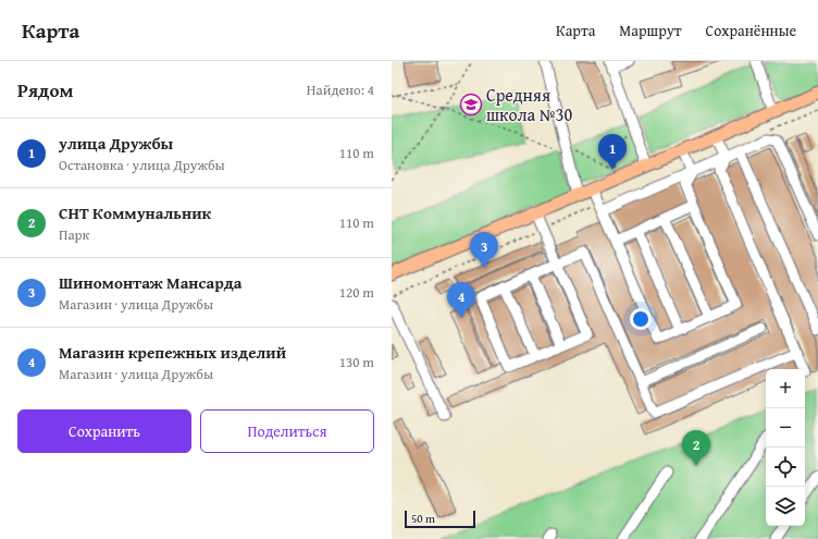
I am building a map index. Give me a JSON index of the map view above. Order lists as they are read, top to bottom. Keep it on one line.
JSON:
{"places":{"school or university":["Средняя школа №30"]},"scale_bar":"50 m","page":{"header":"Карта","nav":["Карта","Маршрут","Сохранённые"],"heading":["Рядом","Найдено: 4"],"list":[{"mark":"1","name":"улица Дружбы","note":"Остановка · улица Дружбы","value":"110 m"},{"mark":"2","name":"СНТ Коммунальник","note":"Парк","value":"110 m"},{"mark":"3","name":"Шиномонтаж Мансарда","note":"Магазин · улица Дружбы","value":"120 m"},{"mark":"4","name":"Магазин крепежных изделий","note":"Магазин · улица Дружбы","value":"130 m"}],"pins":["1","3","4","2"],"map_buttons":["+","−"],"buttons":["Сохранить","Поделиться"],"scale":"50 m"}}
